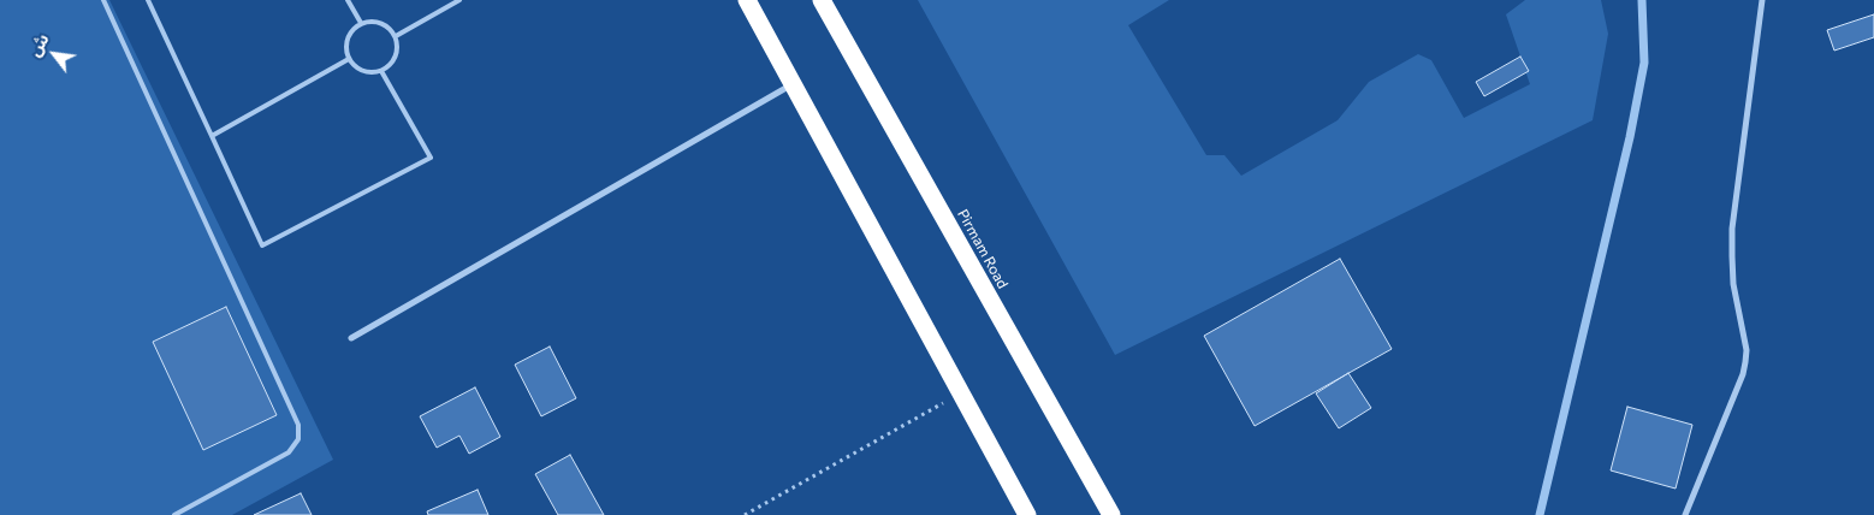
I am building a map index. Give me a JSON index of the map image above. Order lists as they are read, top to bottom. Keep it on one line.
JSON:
{"streets":{"highway":["Pirmam Road"]},"north":"top left"}
